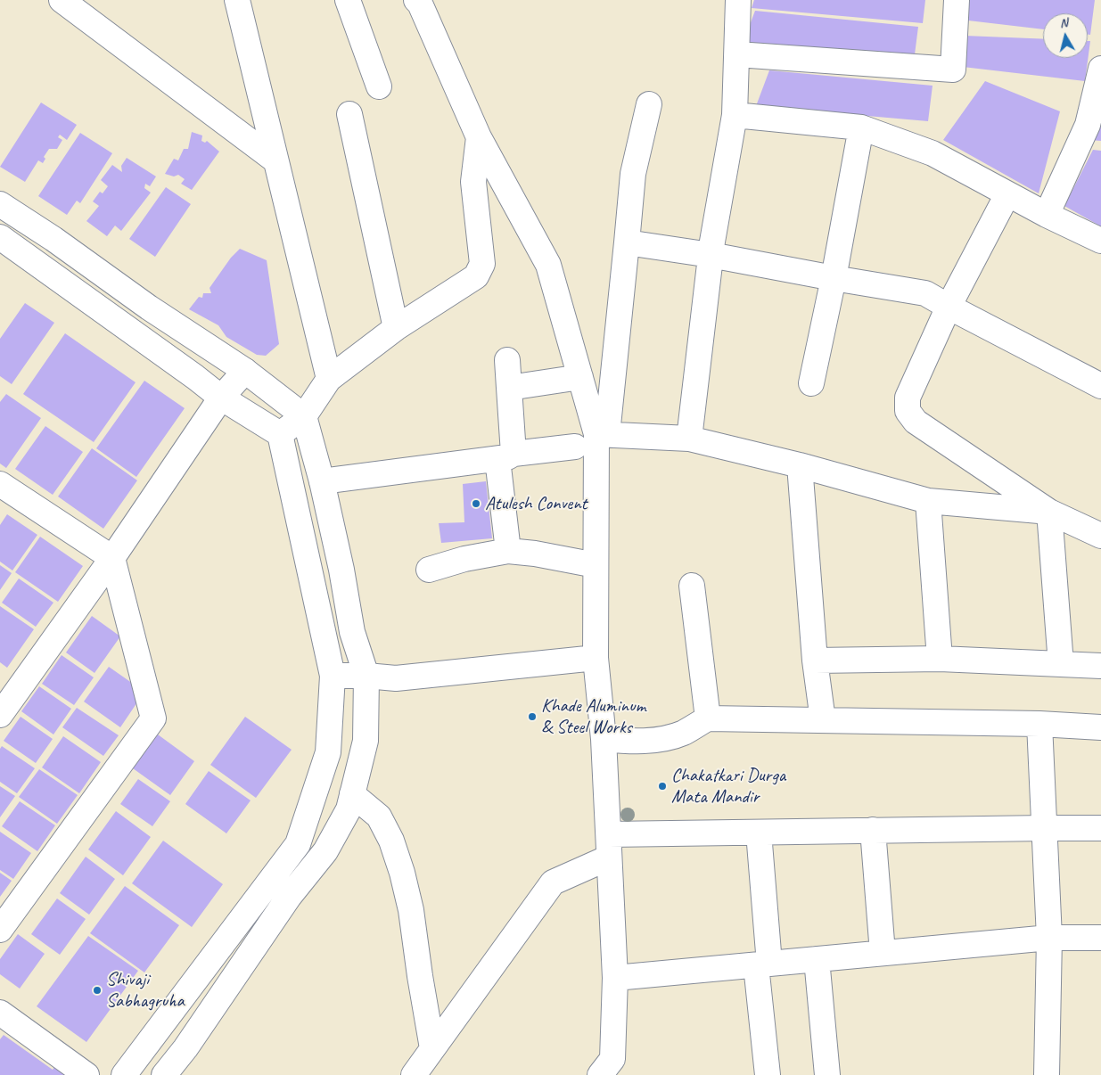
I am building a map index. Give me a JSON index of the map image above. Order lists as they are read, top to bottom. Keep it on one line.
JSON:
{"places":["Atulesh Convent","Khade Aluminum & Steel Works","Chakatkari Durga Mata Mandir","Shivaji Sabhagruha"],"north":"top"}
